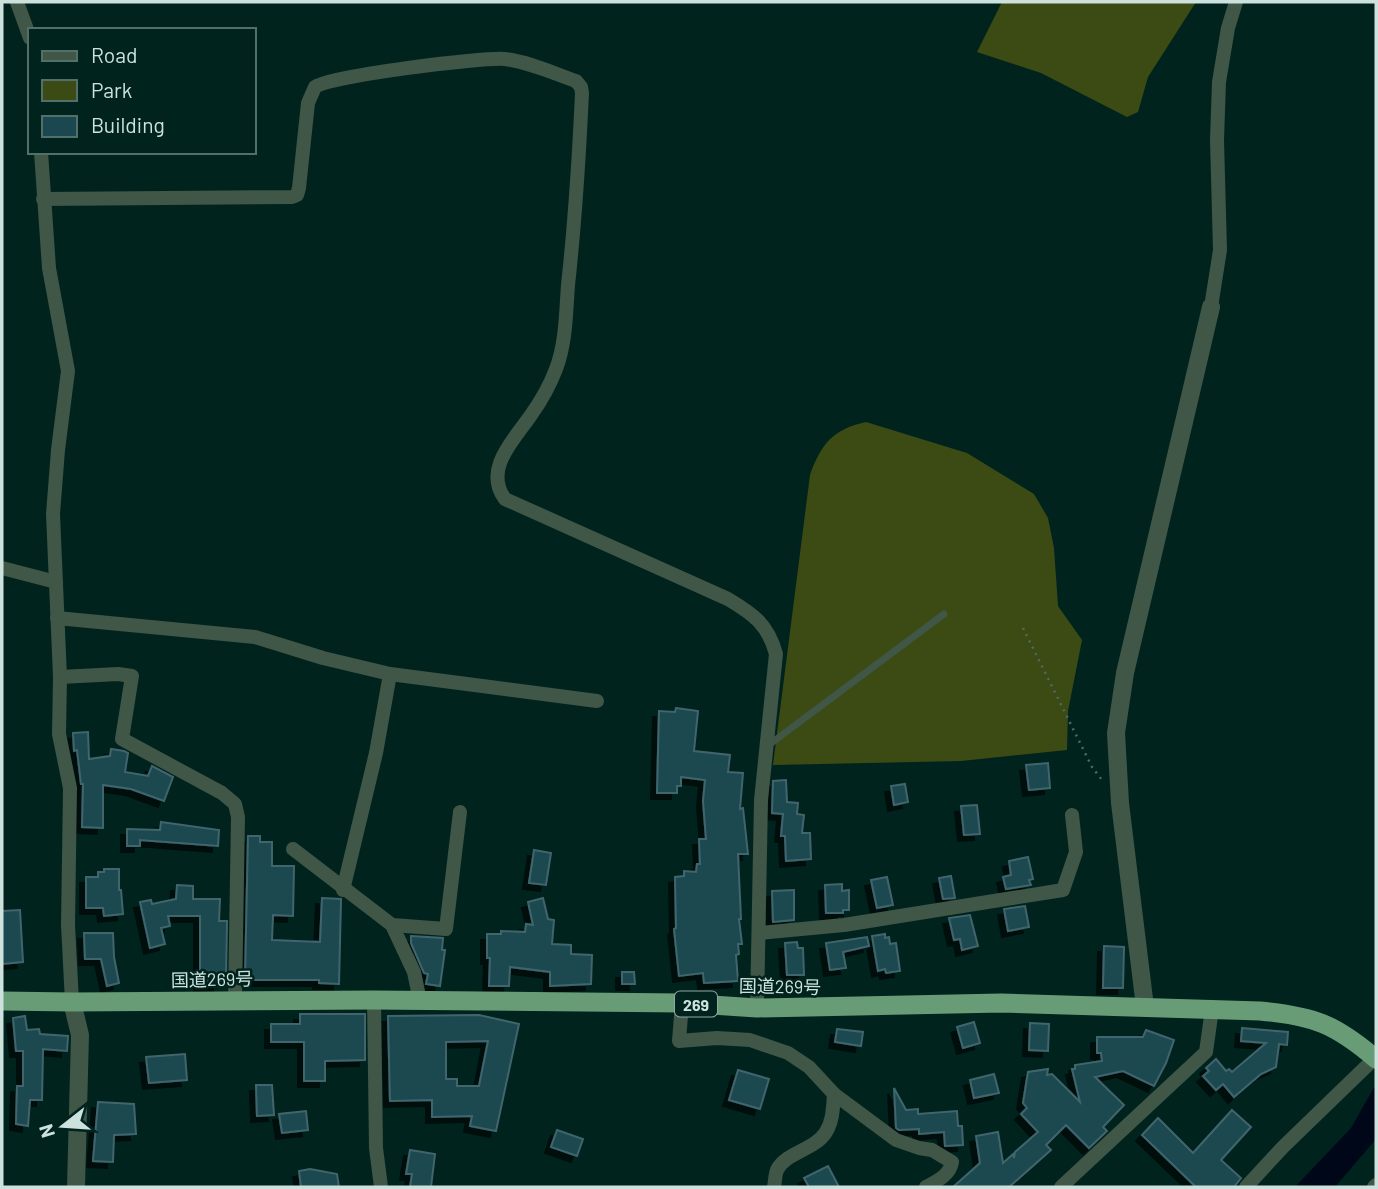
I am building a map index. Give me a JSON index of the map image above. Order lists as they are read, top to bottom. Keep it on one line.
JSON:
{"streets":{"highway":["国道269号","269"]},"legend":["Road","Park","Building"],"north":"left"}
